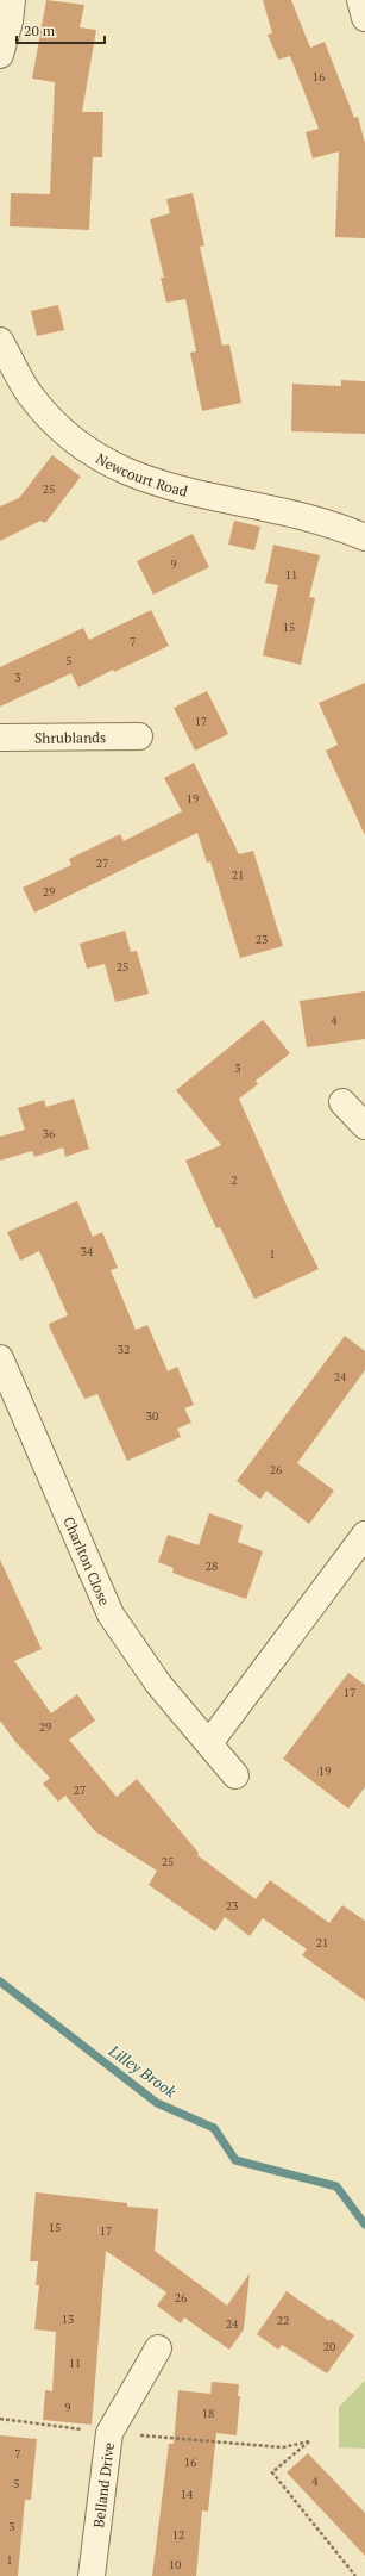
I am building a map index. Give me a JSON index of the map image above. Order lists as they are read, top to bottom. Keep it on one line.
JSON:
{"streets":{"street":["Newcourt Road","Shrublands","Charlton Close","Belland Drive"]},"water":["Lilley Brook"],"house_numbers":["16","25","9","11","15","7","5","3","17","19","27","21","29","23","25","4","3","36","2","34","1","32","24","30","26","28","17","29","19","27","25","23","21","15","17","26","13","22","24","20","11","9","18","7","16","4","5","14","3","12","1","10"],"scale_bar":"20 m"}
